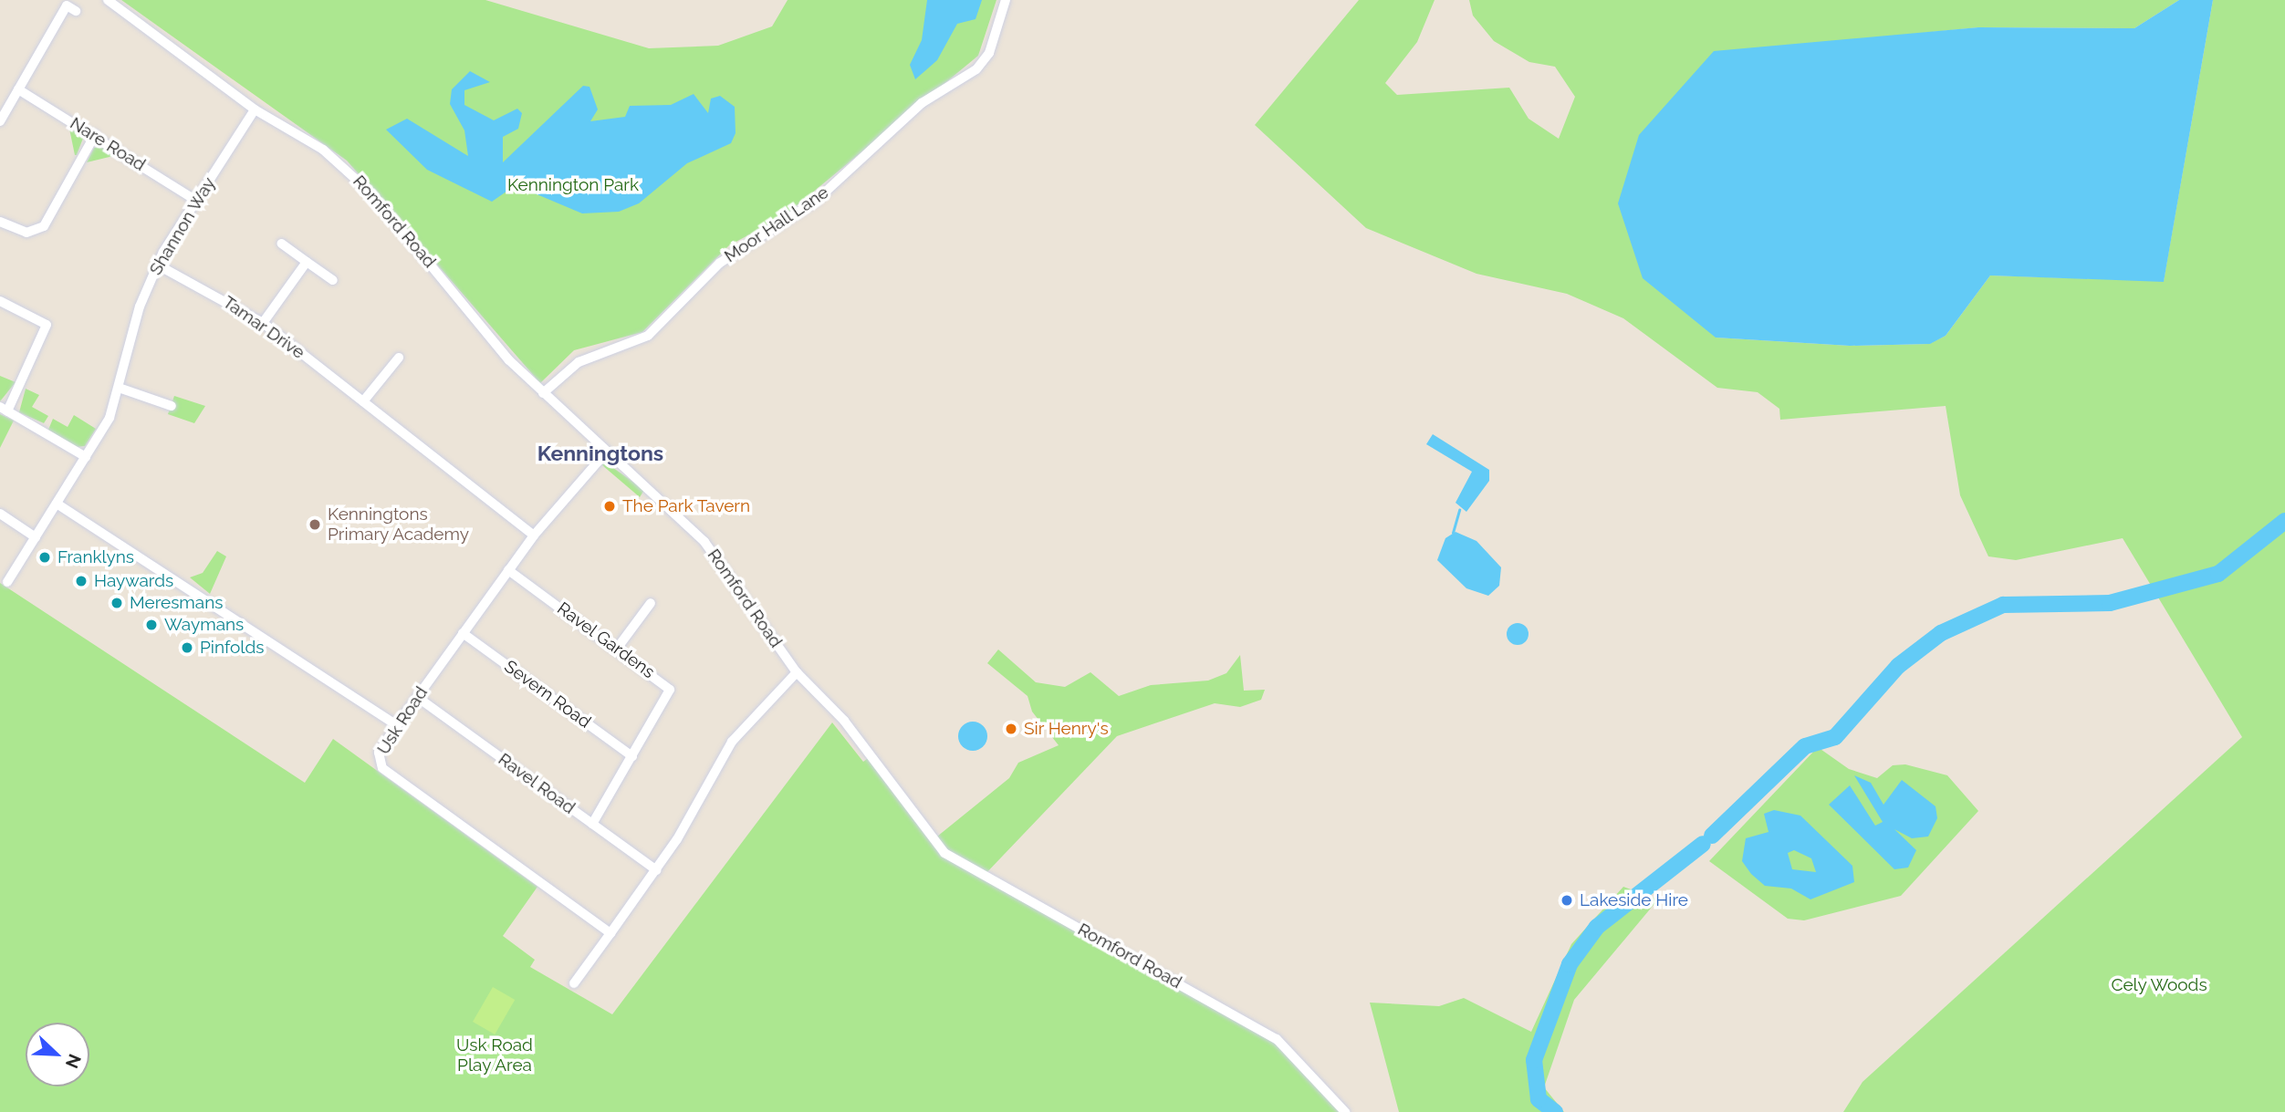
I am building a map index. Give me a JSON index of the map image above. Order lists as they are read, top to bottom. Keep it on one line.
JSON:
{"streets":{"street":["Nare Road","Romford Road","Moor Hall Lane","Shannon Way","Tamar Drive","Ravel Gardens","Severn Road","Usk Road","Ravel Road"]},"crossings":[["Nare Road","Shannon Way"],["Romford Road","Moor Hall Lane"],["Romford Road","Shannon Way"],["Romford Road","Usk Road"],["Shannon Way","Tamar Drive"],["Tamar Drive","Usk Road"],["Ravel Gardens","Severn Road"],["Ravel Gardens","Usk Road"],["Ravel Gardens","Ravel Road"],["Severn Road","Usk Road"],["Usk Road","Ravel Road"]],"districts":["Kenningtons"],"parks":["Kennington Park","Cely Woods","Usk Road Play Area"],"places":["The Park Tavern","Kenningtons Primary Academy","Franklyns","Haywards","Meresmans","Waymans","Pinfolds","Sir Henry's","Lakeside Hire"],"north":"bottom right"}
